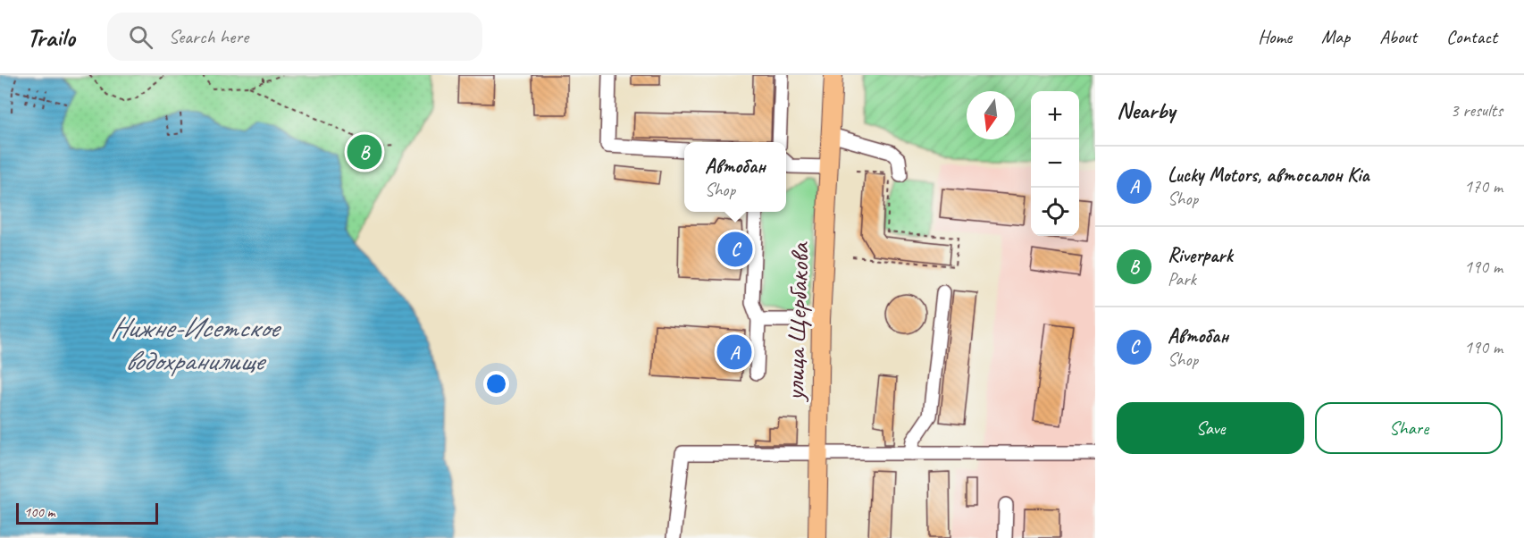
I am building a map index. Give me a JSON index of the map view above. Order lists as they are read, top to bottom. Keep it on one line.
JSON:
{"streets":{"main road":["улица Щербакова"]},"water":["Нижне-Исетское водохранилище"],"scale_bar":"100 m","north":"bottom","page":{"header":"Trailo","search":"Search here","nav":["Home","Map","About","Contact"],"heading":["Nearby","3 results"],"map_buttons":["+","−"],"pins":["B","C","A"],"popup":["Автобан","Shop"],"list":[{"mark":"A","name":"Lucky Motors, автосалон Kia","note":"Shop","value":"170 m"},{"mark":"B","name":"Riverpark","note":"Park","value":"190 m"},{"mark":"C","name":"Автобан","note":"Shop","value":"190 m"}],"buttons":["Save","Share"],"scale":"100 m"}}
